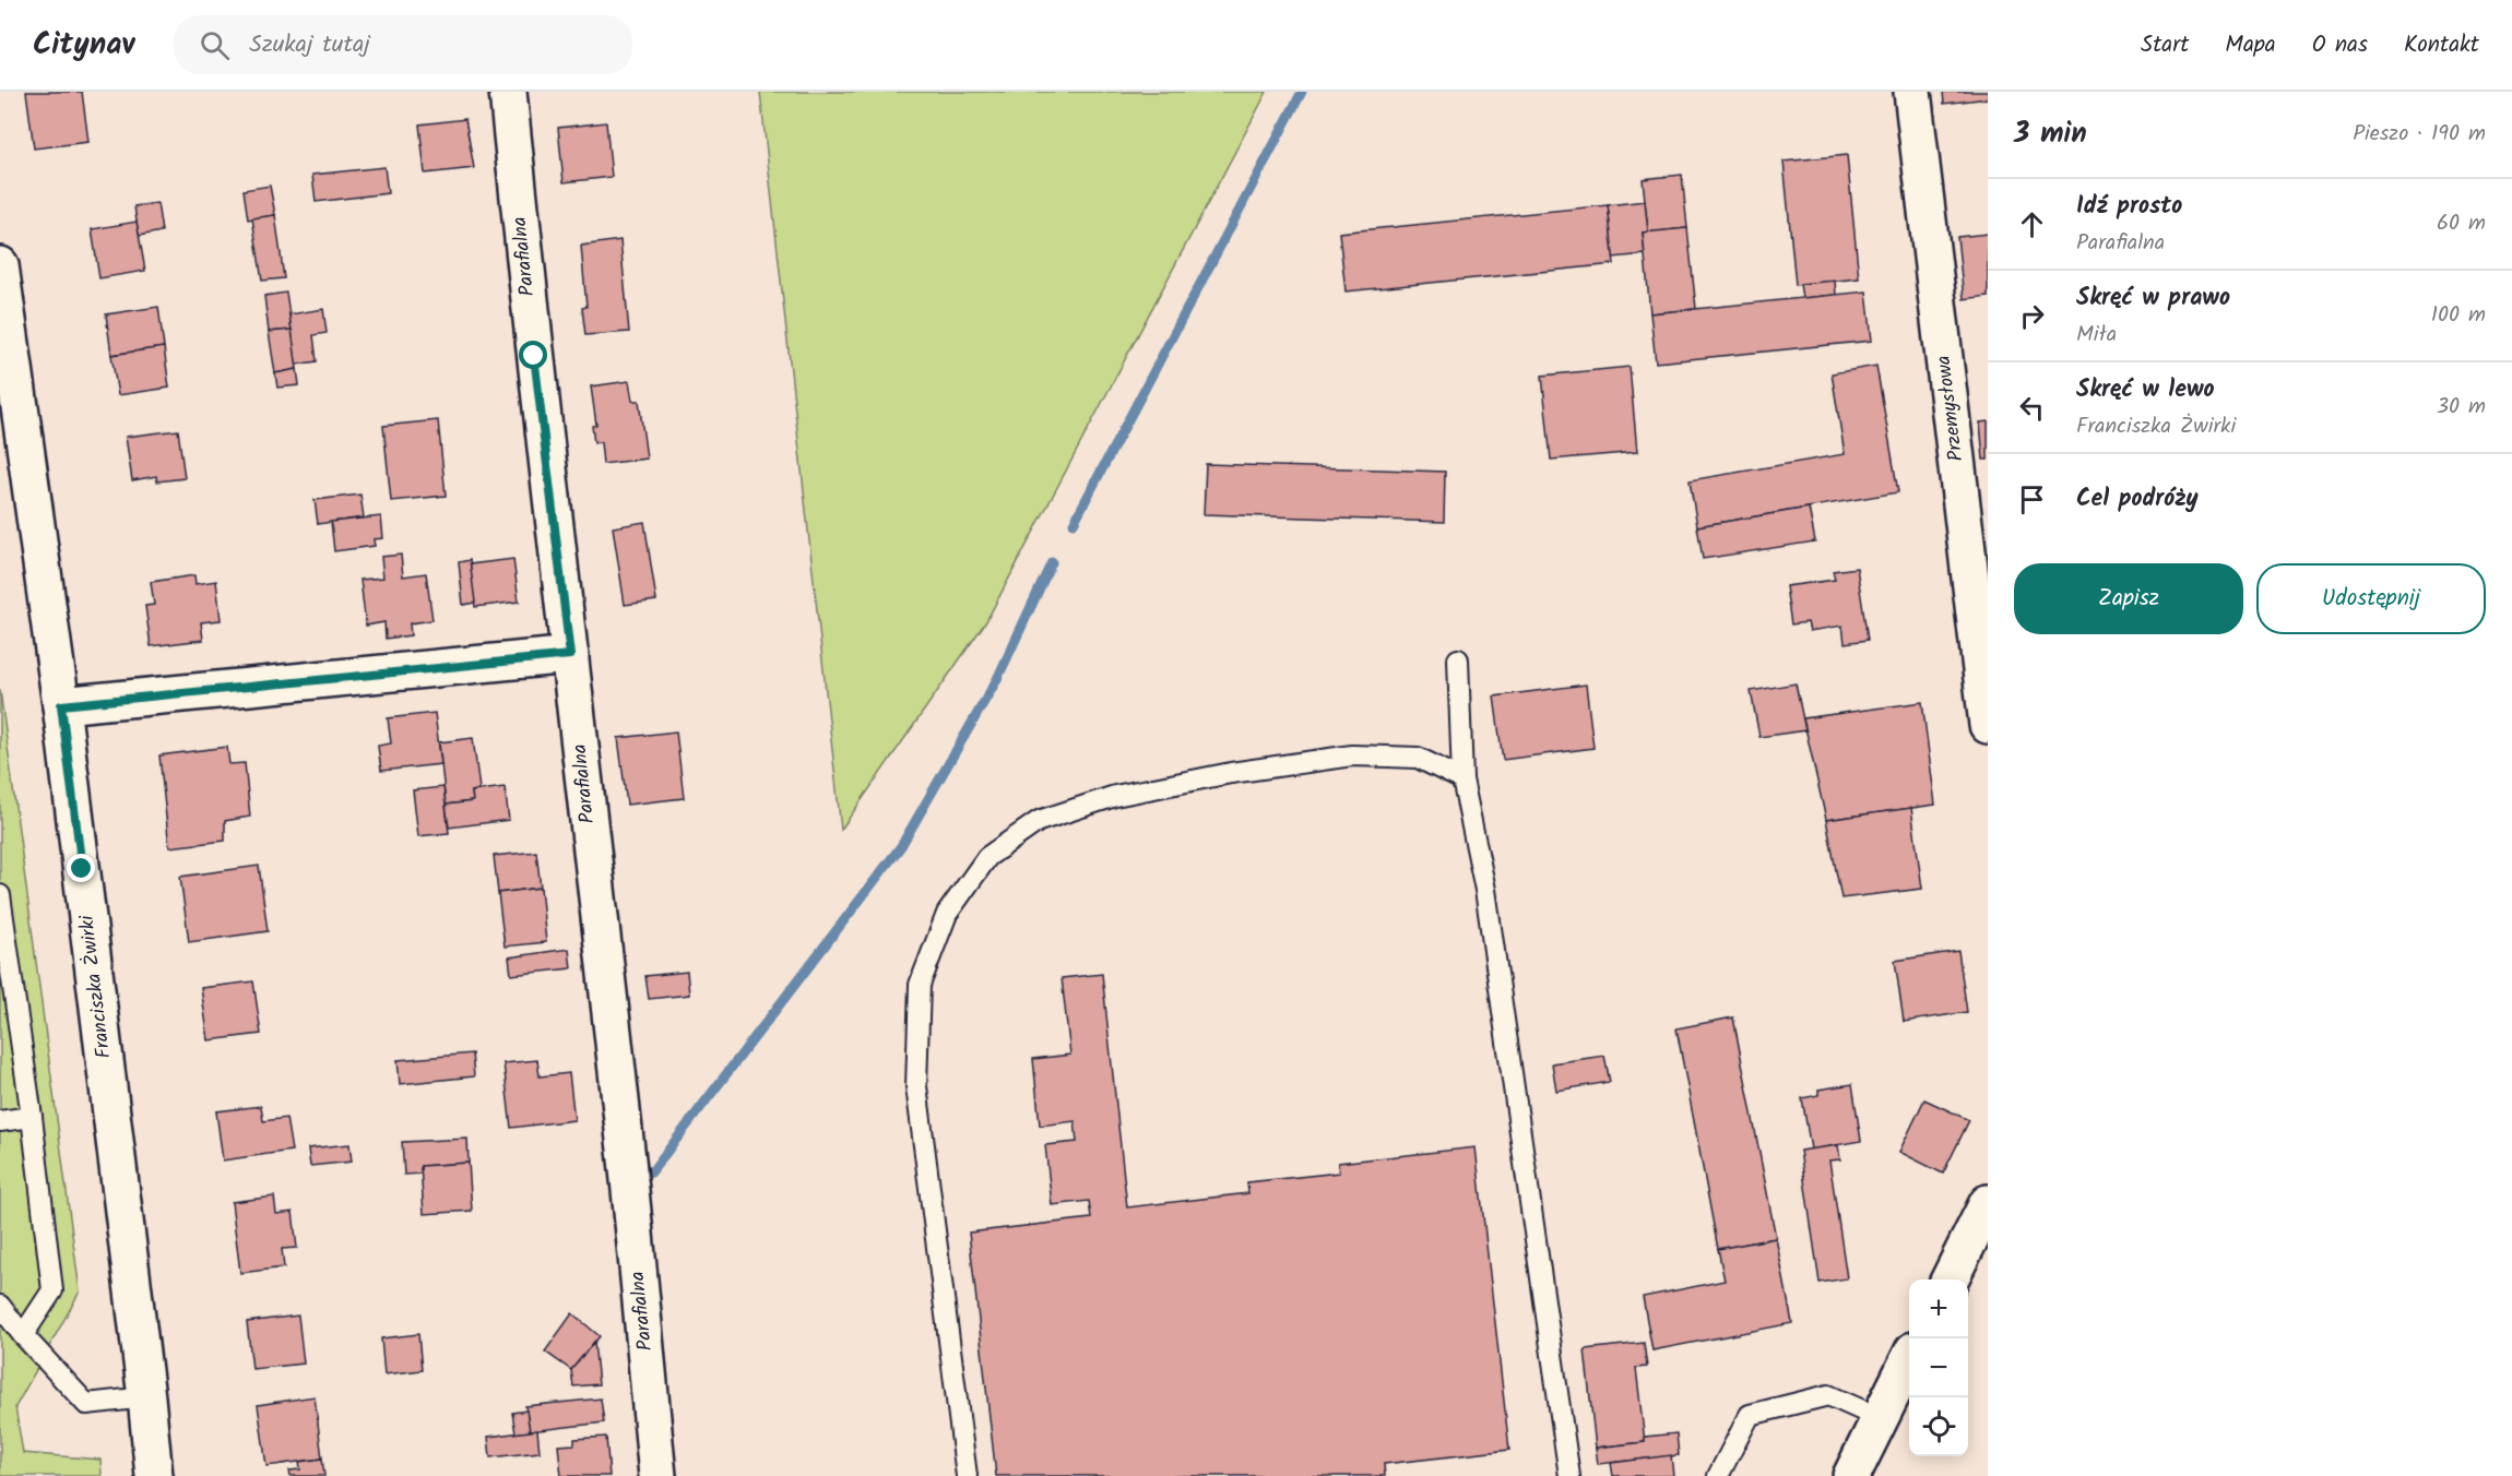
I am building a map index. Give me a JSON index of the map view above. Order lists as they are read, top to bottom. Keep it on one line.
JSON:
{"streets":{"street":["Parafialna","Przemysłowa","Franciszka Żwirki"]},"page":{"header":"Citynav","search":"Szukaj tutaj","nav":["Start","Mapa","O nas","Kontakt"],"heading":["3 min","Pieszo · 190 m"],"list":[["Idź prosto","Parafialna","60 m"],["Skręć w prawo","Miła","100 m"],["Skręć w lewo","Franciszka Żwirki","30 m"],"Cel podróży"],"buttons":["Zapisz","Udostępnij"],"map_buttons":["+","−"]}}
